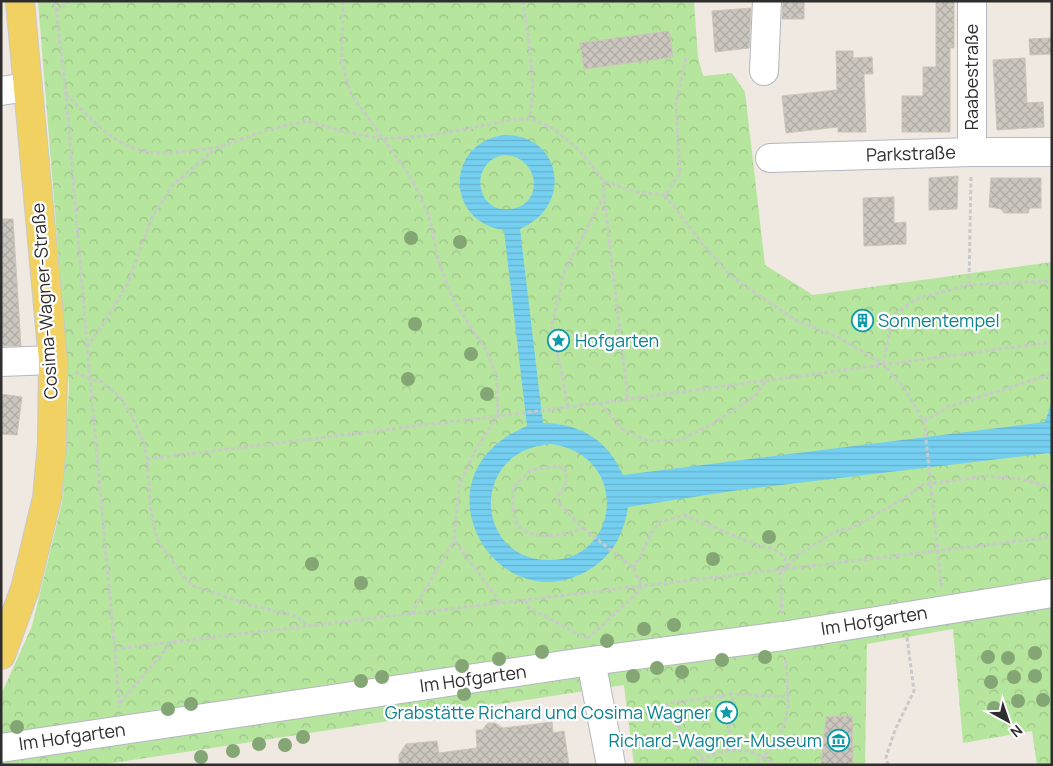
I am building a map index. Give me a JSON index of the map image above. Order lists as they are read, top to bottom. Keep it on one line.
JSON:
{"streets":{"main road":["Cosima-Wagner-Straße"],"street":["Raabestraße","Parkstraße","Im Hofgarten"]},"crossings":[["Raabestraße","Parkstraße"]],"places":{"building":["Sonnentempel"],"place":["Hofgarten","Grabstätte Richard und Cosima Wagner"],"museum":["Richard-Wagner-Museum"]},"north":"bottom right"}
